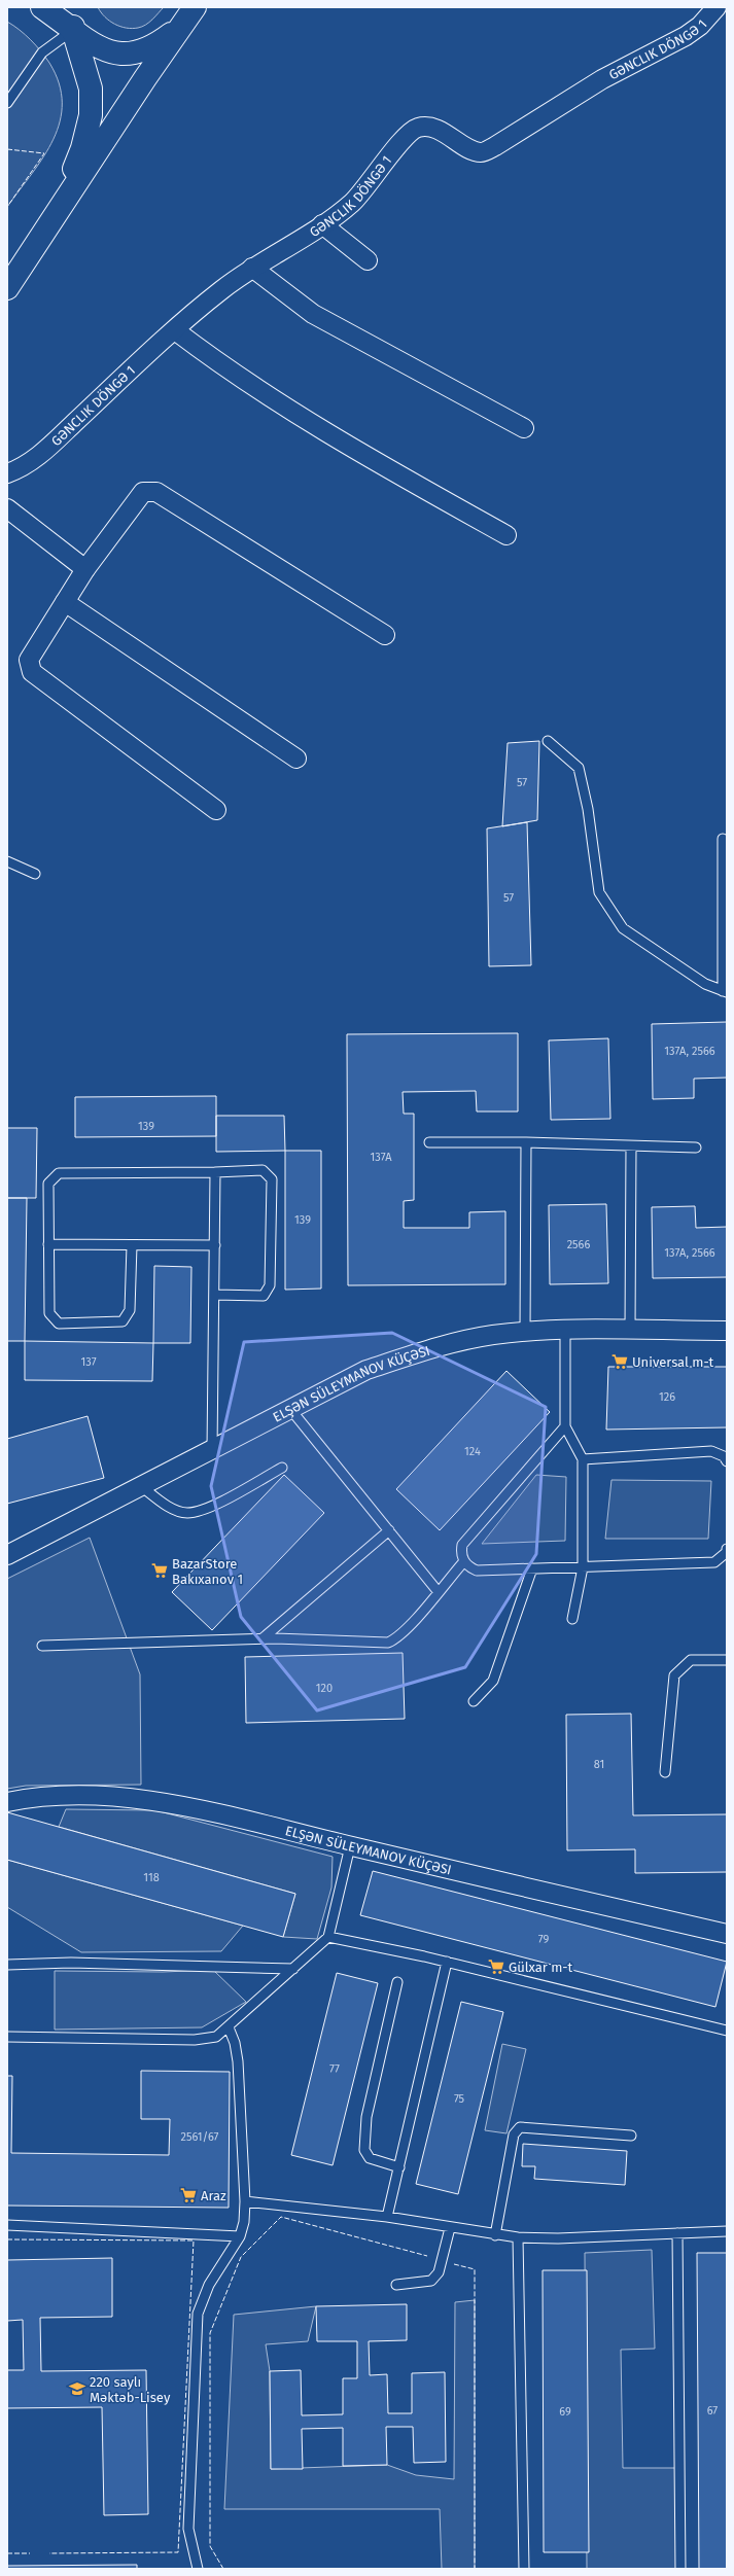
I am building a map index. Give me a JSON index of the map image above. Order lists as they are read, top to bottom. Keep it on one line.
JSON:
{"streets":{"street":["GƏNCLIK DÖNGƏ 1","ELŞƏN SÜLEYMANOV KÜÇƏSI"]},"places":{"supermarket":["Universal m-t","BazarStore Bakıxanov 1","Gülxar m-t","Araz"],"school or university":["220 saylı Məktəb-Lisey"]},"house_numbers":["57","57","137A, 2566","139","137A","139","2566","137A, 2566","137","126","124","120","81","118","79","77","75","2561/67","67","69"]}
